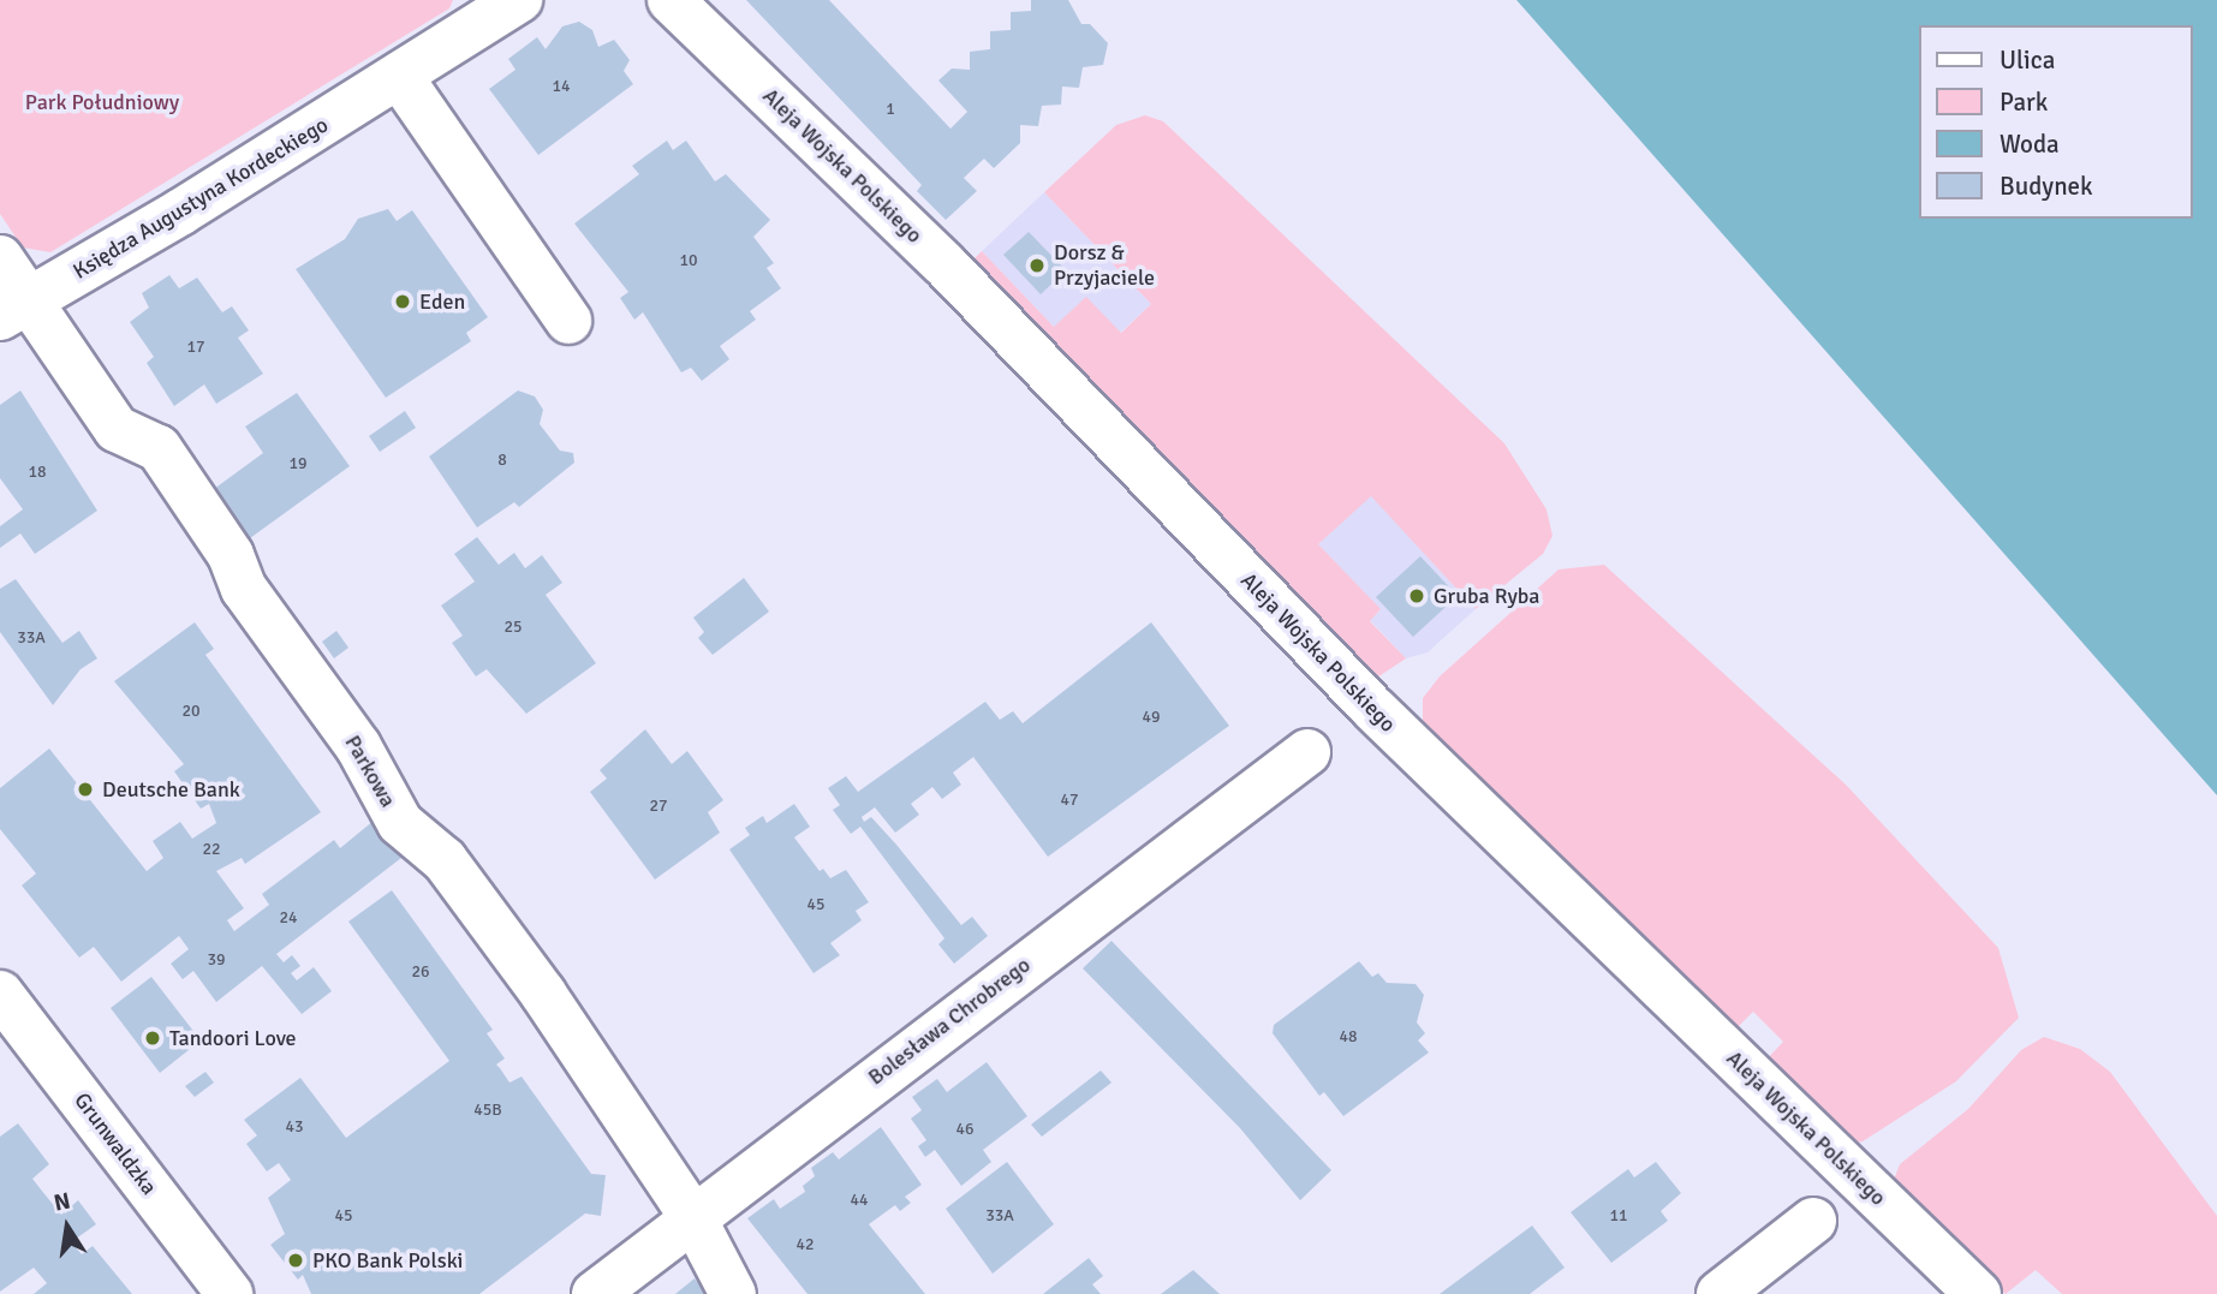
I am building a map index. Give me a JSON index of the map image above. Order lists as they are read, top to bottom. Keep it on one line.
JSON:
{"streets":{"street":["Aleja Wojska Polskiego","Księdza Augustyna Kordeckiego","Parkowa","Bolesława Chrobrego","Grunwaldzka"]},"crossings":[["Księdza Augustyna Kordeckiego","Parkowa"],["Parkowa","Bolesława Chrobrego"]],"parks":["Park Południowy"],"places":["Dorsz & Przyjaciele","Eden","Gruba Ryba","Deutsche Bank","Tandoori Love","PKO Bank Polski"],"house_numbers":["14","1","10","17","8","19","18","25","33A","20","49","47","27","22","45","24","39","26","48","45B","43","46","44","45","33A","11","42"],"legend":["Ulica","Park","Woda","Budynek"],"north":"top"}
